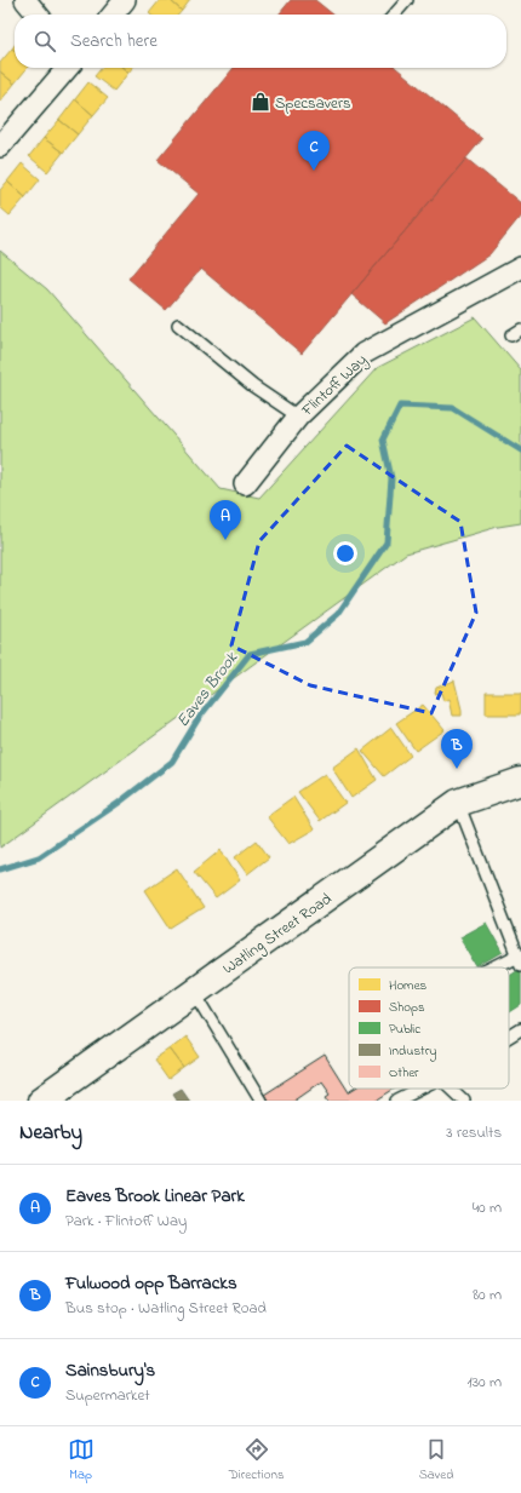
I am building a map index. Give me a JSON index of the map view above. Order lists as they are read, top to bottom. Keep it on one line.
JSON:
{"streets":{"main road":["Watling Street Road"],"street":["Flintoff Way"]},"water":["Eaves Brook"],"places":{"shop":["Specsavers"]},"legend":["Homes","Shops","Public","Industry","Other"],"page":{"search":"Search here","pins":["C","A","B"],"heading":["Nearby","3 results"],"list":[{"mark":"A","name":"Eaves Brook Linear Park","note":"Park · Flintoff Way","value":"40 m"},{"mark":"B","name":"Fulwood opp Barracks","note":"Bus stop · Watling Street Road","value":"80 m"},{"mark":"C","name":"Sainsbury's","note":"Supermarket","value":"130 m"}],"nav":["Map","Directions","Saved"]}}
